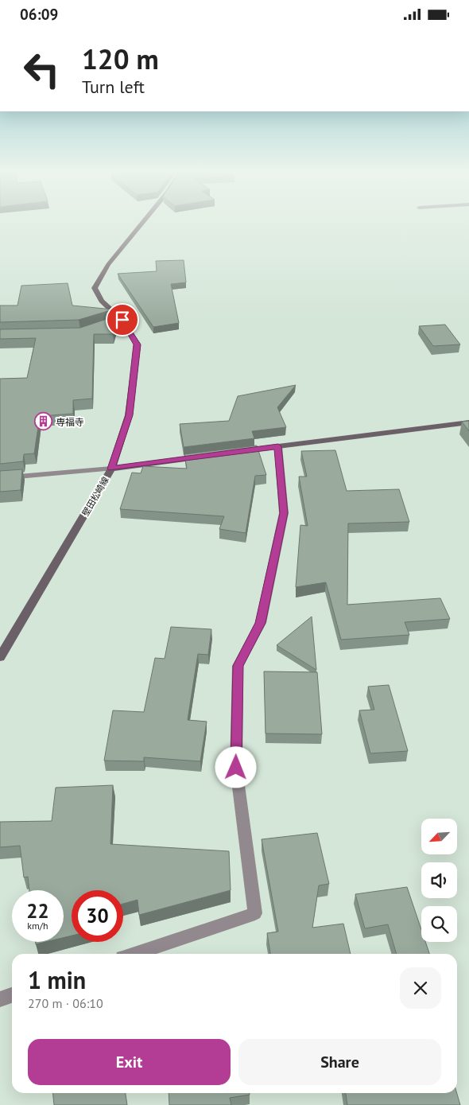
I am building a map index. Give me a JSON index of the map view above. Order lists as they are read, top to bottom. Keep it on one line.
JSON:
{"streets":{"main road":["壁田松崎線"]},"places":{"building":["専福寺"]},"north":"bottom left","page":{"status":"06:09","turn":["120 m","Turn left"],"speed":"22 km/h","limit":"30","heading":["1 min","270 m · 06:10"],"buttons":["Exit","Share"]}}
